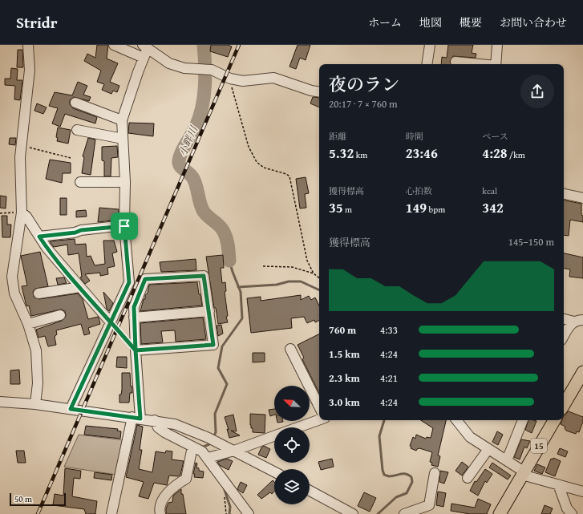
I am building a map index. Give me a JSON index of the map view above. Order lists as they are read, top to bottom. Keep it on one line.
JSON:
{"streets":{"main road":["15"]},"water":["小畔川"],"scale_bar":"50 m","north":"top left","page":{"header":"Stridr","nav":["ホーム","地図","概要","お問い合わせ"],"heading":["夜のラン","20:17 · 7 × 760 m"],"stats":[["距離","5.32 km"],["時間","23:46"],["ペース","4:28 /km"],["獲得標高","35 m"],["心拍数","149 bpm"],["kcal","342"]],"chart":["獲得標高","145–150 m"],"list":[{"name":"760 m","note":"4:33"},{"name":"1.5 km","note":"4:24"},{"name":"2.3 km","note":"4:21"},{"name":"3.0 km","note":"4:24"}],"scale":"50 m"}}
